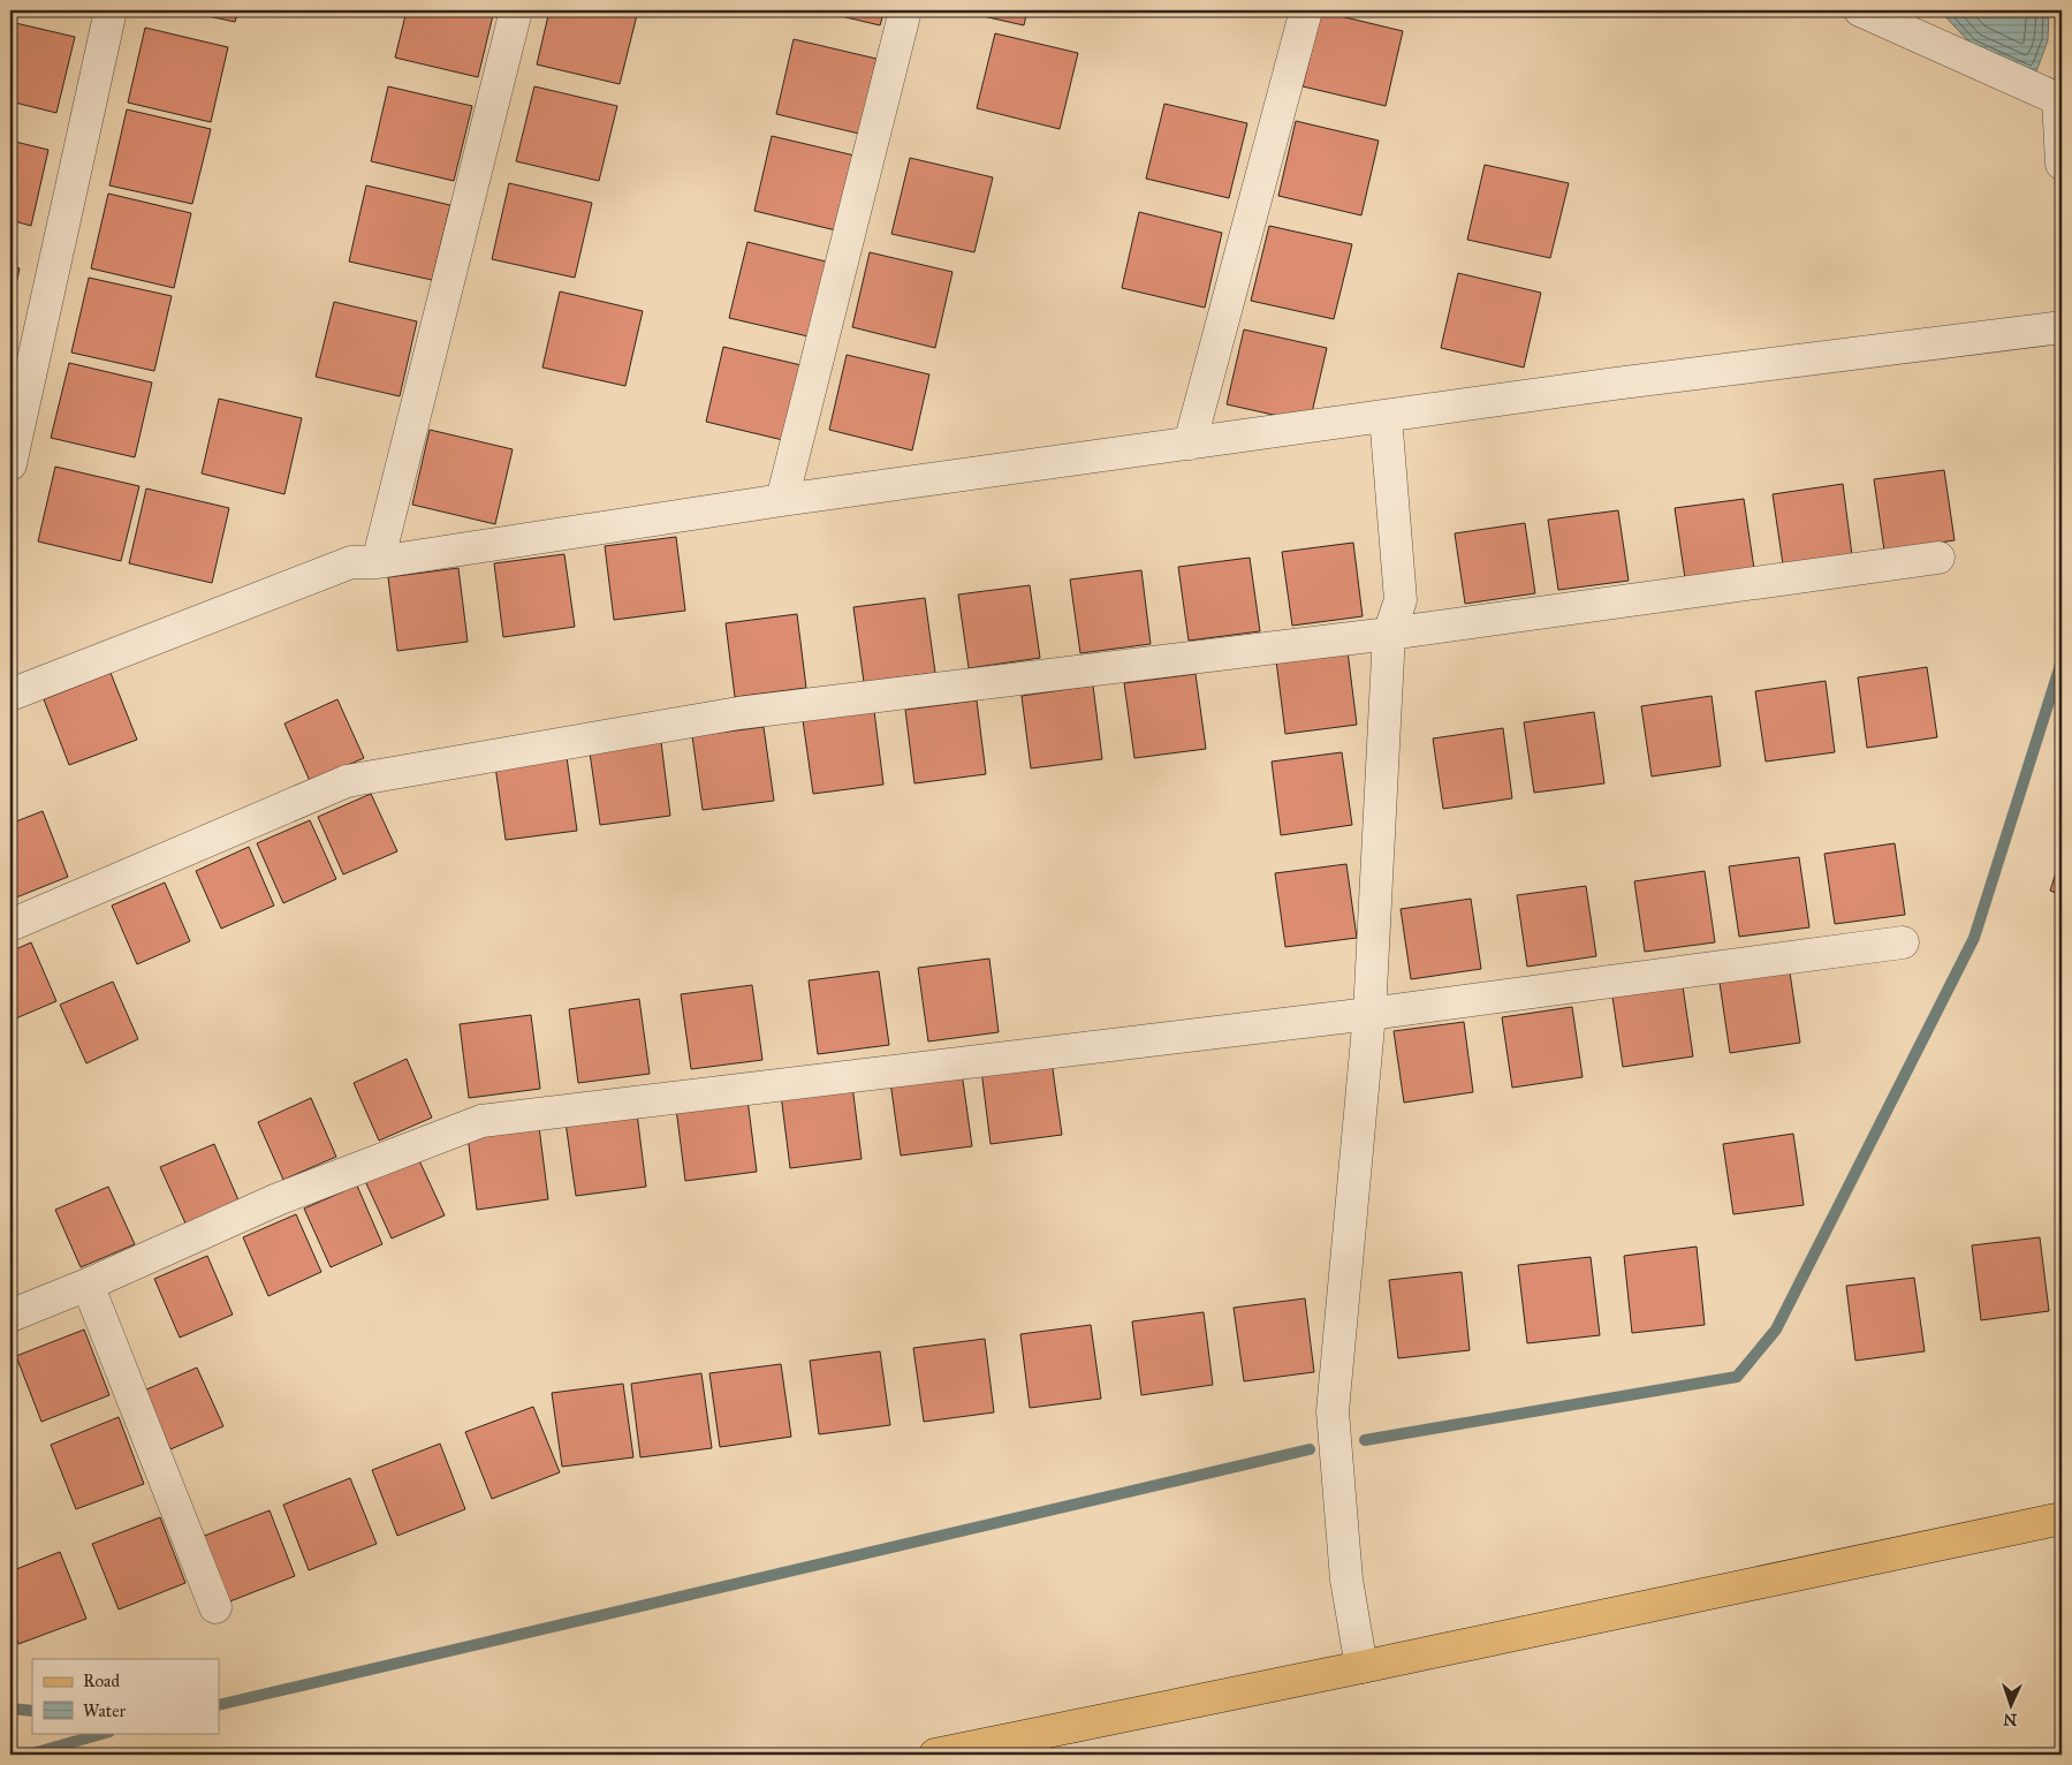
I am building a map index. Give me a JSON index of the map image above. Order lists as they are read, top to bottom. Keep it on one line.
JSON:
{"legend":["Road","Water"],"north":"bottom"}
